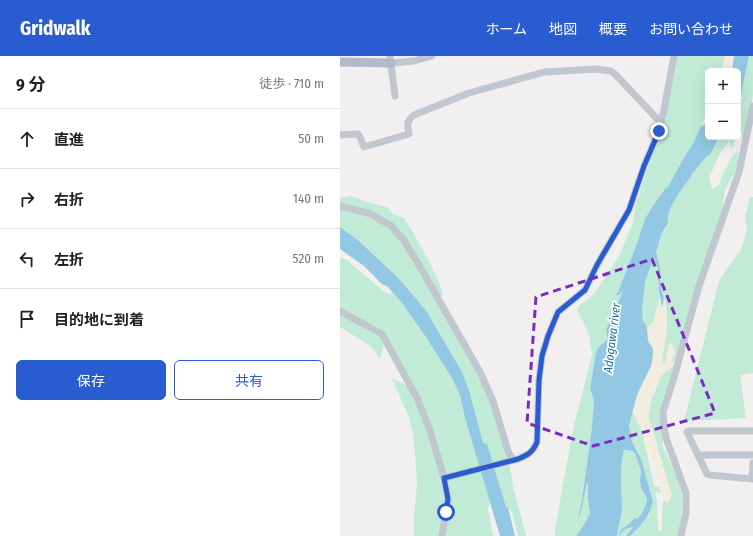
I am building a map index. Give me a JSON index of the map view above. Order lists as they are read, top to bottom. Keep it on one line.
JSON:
{"water":["Adogawa river"],"page":{"header":"Gridwalk","nav":["ホーム","地図","概要","お問い合わせ"],"heading":["9 分","徒歩 · 710 m"],"map_buttons":["+","−"],"list":[["直進","50 m"],["右折","140 m"],["左折","520 m"],"目的地に到着"],"buttons":["保存","共有"]}}
